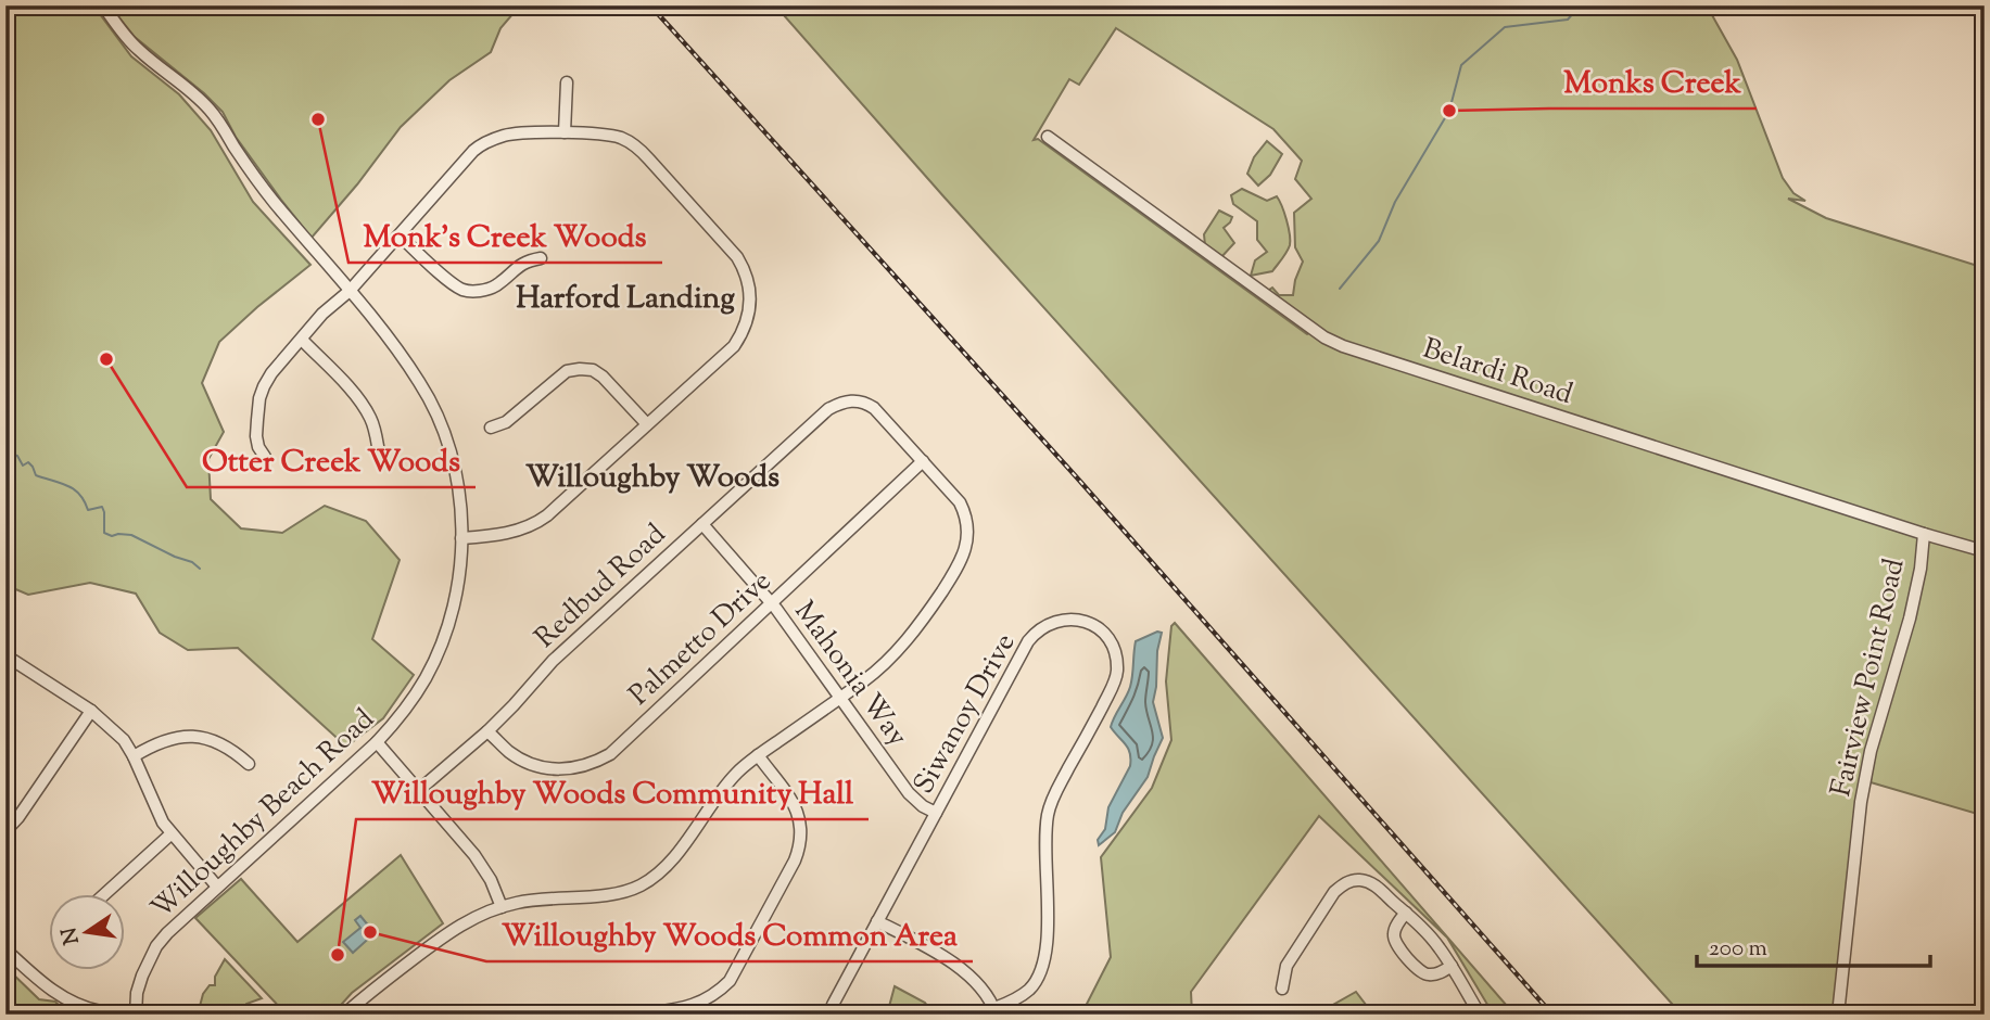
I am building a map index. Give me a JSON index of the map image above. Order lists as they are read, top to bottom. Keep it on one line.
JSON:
{"streets":{"street":["Belardi Road","Redbud Road","Palmetto Drive","Mahonia Way","Fairview Point Road","Siwanoy Drive","Willoughby Beach Road"]},"crossings":[["Belardi Road","Fairview Point Road"],["Redbud Road","Palmetto Drive"],["Redbud Road","Mahonia Way"],["Palmetto Drive","Mahonia Way"],["Mahonia Way","Siwanoy Drive"]],"districts":["Harford Landing","Willoughby Woods"],"places":["Monks Creek","Monk's Creek Woods","Otter Creek Woods","Willoughby Woods Common Area","Willoughby Woods Community Hall"],"scale_bar":"200 m","north":"left"}
